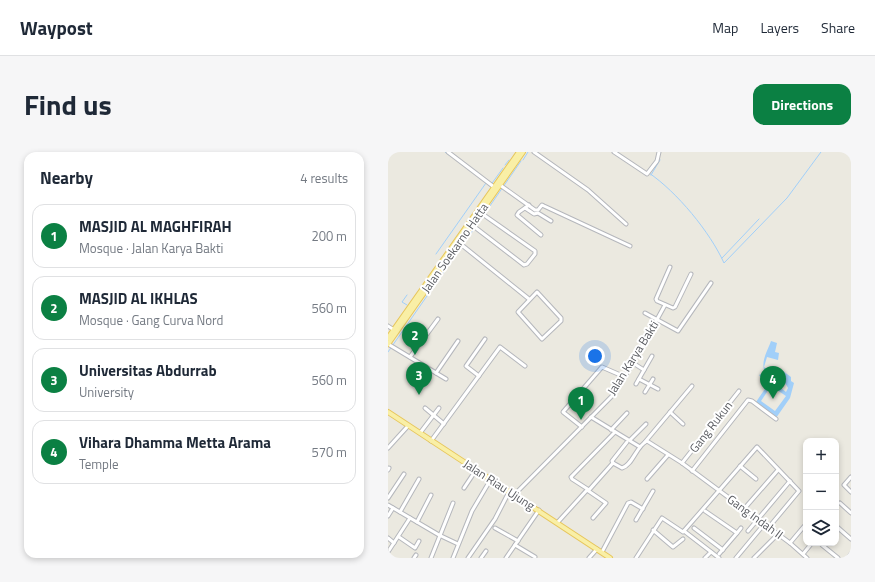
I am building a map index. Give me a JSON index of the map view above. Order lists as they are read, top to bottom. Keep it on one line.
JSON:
{"streets":{"main road":["Jalan Soekarno Hatta","Jalan Riau Ujung"],"street":["Jalan Karya Bakti","Gang Rukun","Gang Indah II"]},"crossings":[["Jalan Karya Bakti","Jalan Riau Ujung"],["Gang Rukun","Gang Indah II"]],"page":{"header":"Waypost","nav":["Map","Layers","Share"],"title":"Find us","buttons":"Directions","heading":["Nearby","4 results"],"list":[{"mark":"1","name":"MASJID AL MAGHFIRAH","note":"Mosque · Jalan Karya Bakti","value":"200 m"},{"mark":"2","name":"MASJID AL IKHLAS","note":"Mosque · Gang Curva Nord","value":"560 m"},{"mark":"3","name":"Universitas Abdurrab","note":"University","value":"560 m"},{"mark":"4","name":"Vihara Dhamma Metta Arama","note":"Temple","value":"570 m"}],"pins":["2","3","4","1"],"map_buttons":["+","−"]}}
